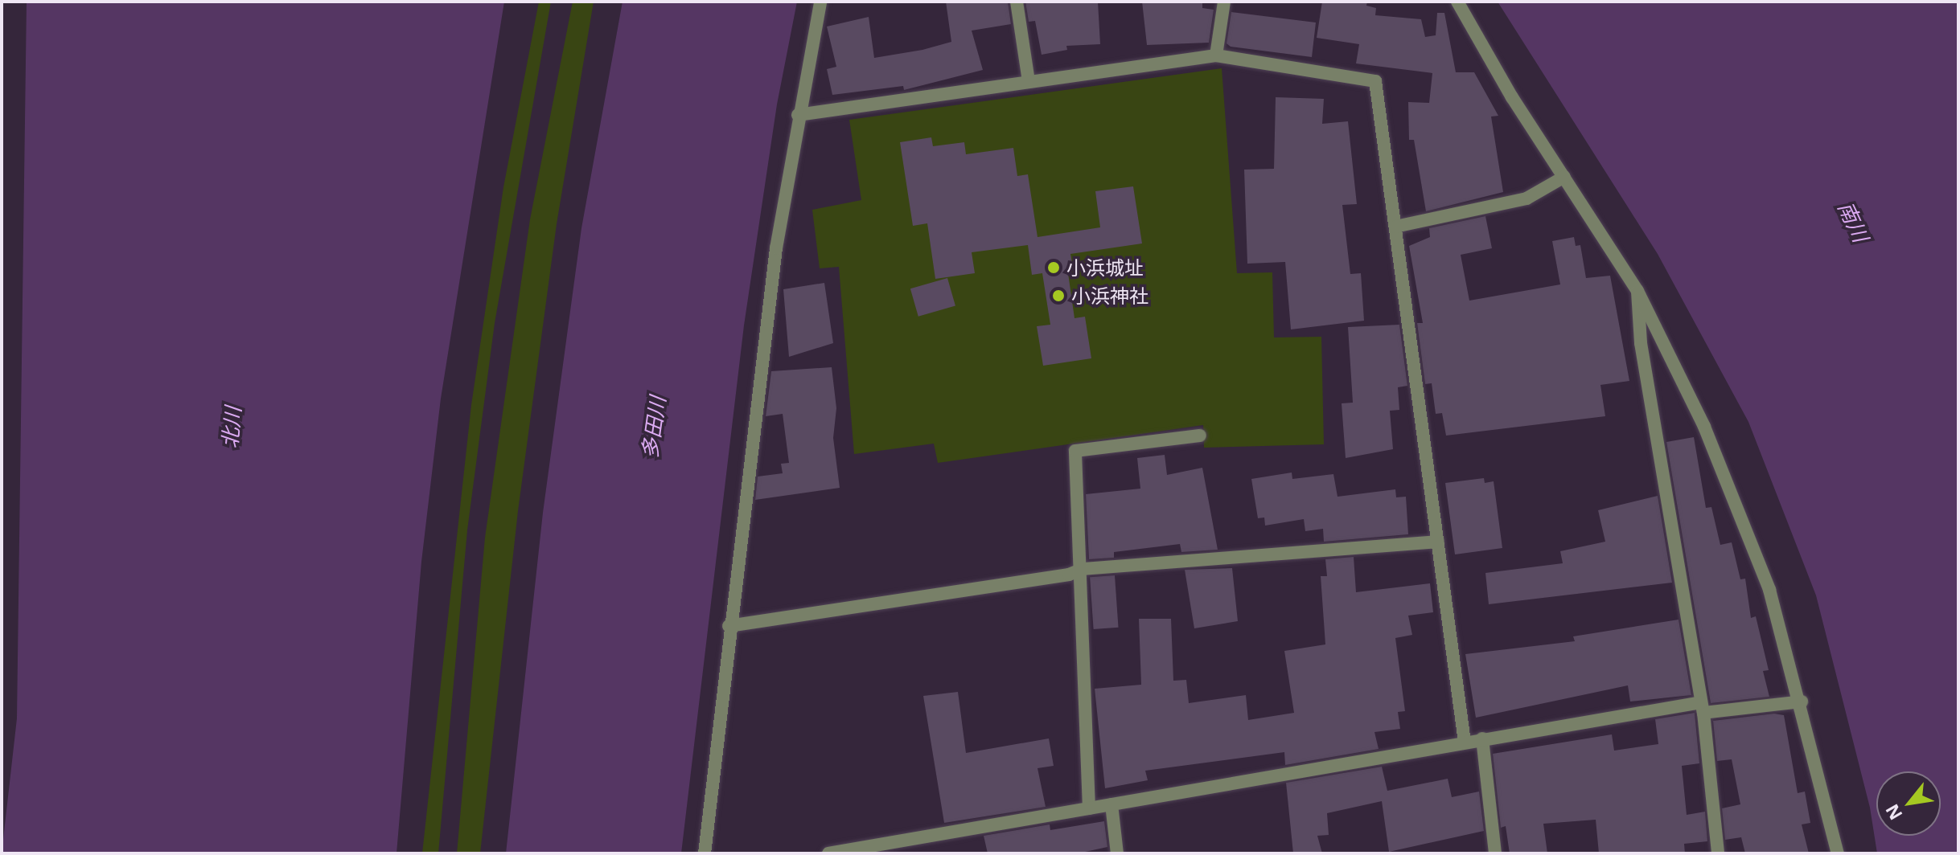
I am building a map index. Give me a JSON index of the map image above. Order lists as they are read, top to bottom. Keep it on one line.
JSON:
{"water":["南川","北川","多田川"],"places":["小浜城址","小浜神社"],"north":"bottom left"}
